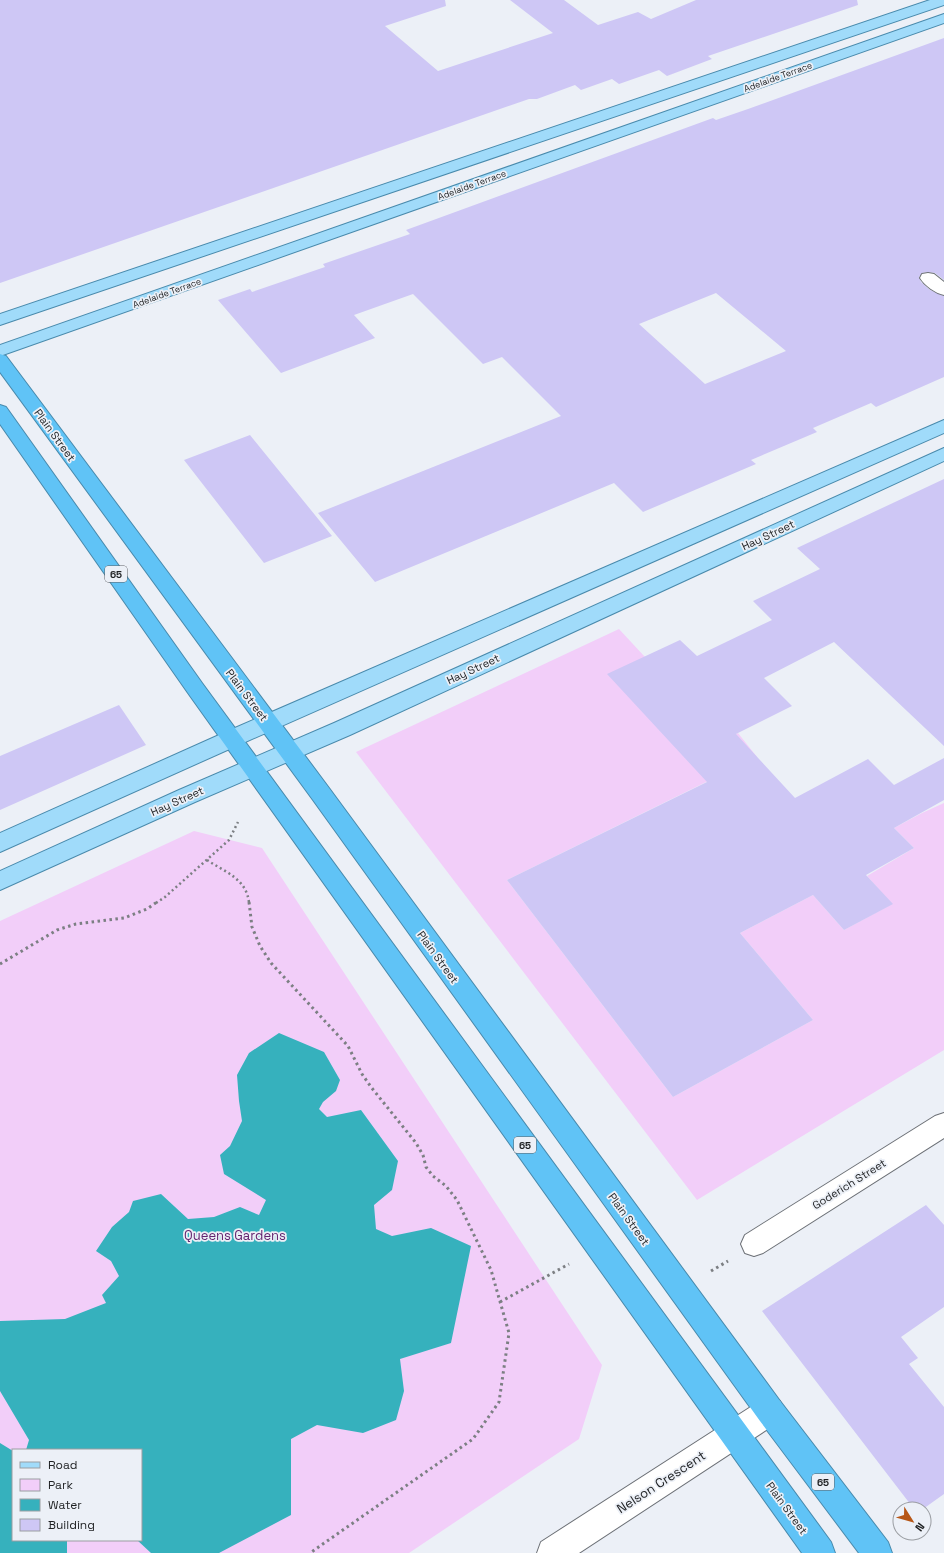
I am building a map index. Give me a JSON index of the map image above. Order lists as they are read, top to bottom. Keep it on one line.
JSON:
{"streets":{"highway":["Plain Street","65"],"main road":["Adelaide Terrace","Hay Street"],"street":["Goderich Street","Nelson Crescent"]},"crossings":[["Plain Street","Hay Street"],["Plain Street","Nelson Crescent"]],"parks":["Queens Gardens"],"legend":["Road","Park","Water","Building"],"north":"bottom right"}
